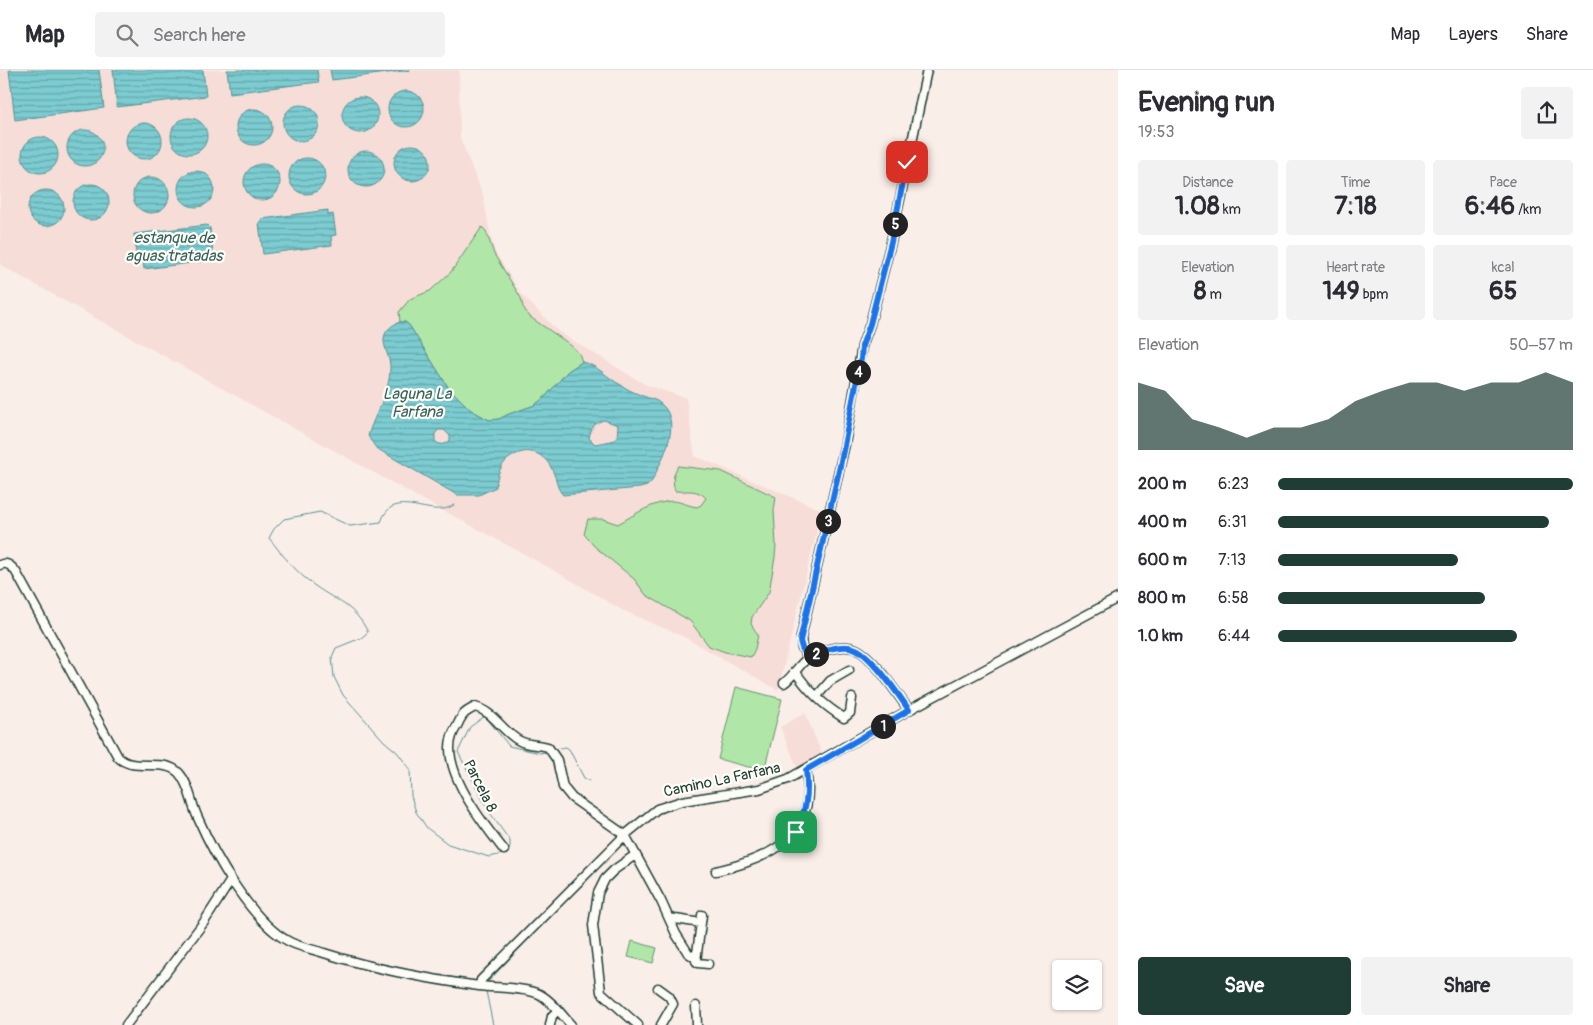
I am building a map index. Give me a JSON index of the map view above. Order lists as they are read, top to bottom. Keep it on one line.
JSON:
{"streets":{"street":["Camino La Farfana","Parcela 8"]},"crossings":[["Camino La Farfana","Parcela 8"]],"water":["estanque de aguas tratadas","Laguna La Farfana"],"page":{"header":"Map","search":"Search here","nav":["Map","Layers","Share"],"heading":["Evening run","19:53"],"stats":[["Distance","1.08 km"],["Time","7:18"],["Pace","6:46 /km"],["Elevation","8 m"],["Heart rate","149 bpm"],["kcal","65"]],"pins":["5","4","3","2","1"],"chart":["Elevation","50–57 m"],"list":[{"name":"200 m","note":"6:23"},{"name":"400 m","note":"6:31"},{"name":"600 m","note":"7:13"},{"name":"800 m","note":"6:58"},{"name":"1.0 km","note":"6:44"}],"buttons":["Save","Share"]}}
